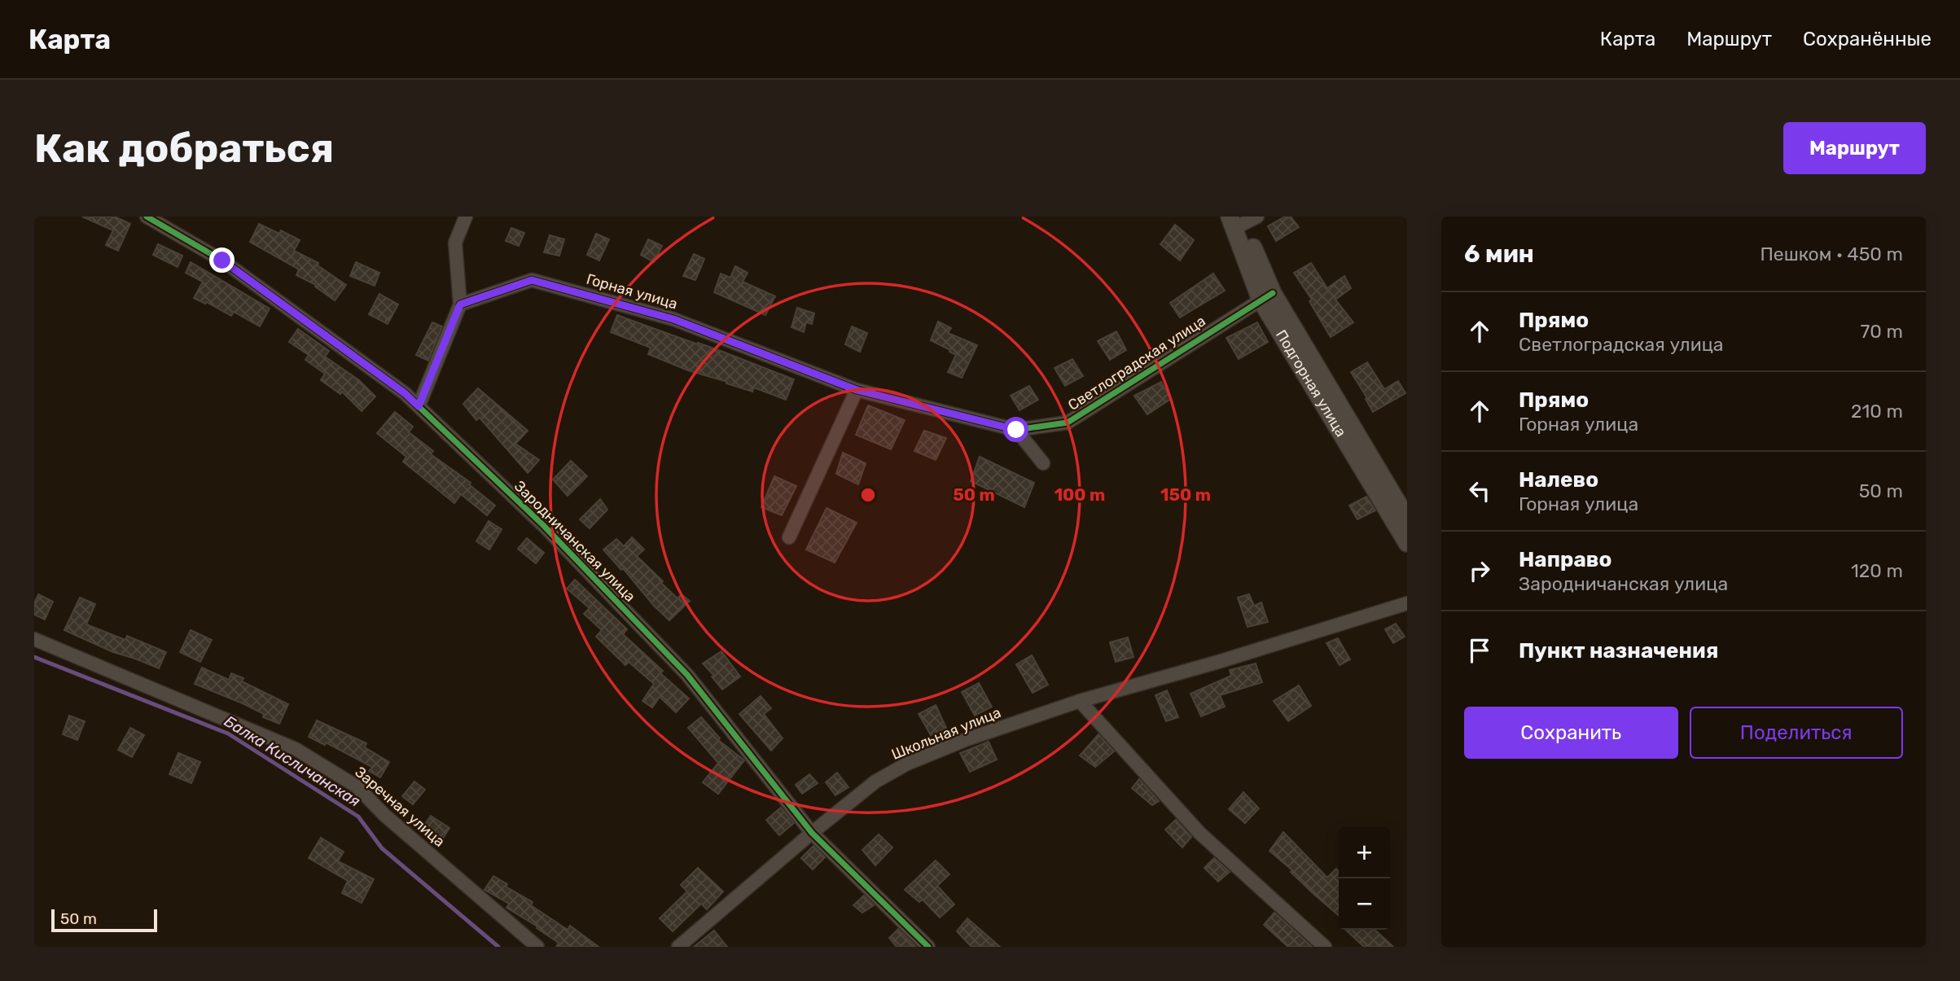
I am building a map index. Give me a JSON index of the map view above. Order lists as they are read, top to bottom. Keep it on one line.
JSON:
{"streets":{"street":["Горная улица","Светлоградская улица","Подгорная улица","Зародничанская улица","Школьная улица","Заречная улица"]},"crossings":[["Горная улица","Светлоградская улица"],["Светлоградская улица","Подгорная улица"],["Зародничанская улица","Школьная улица"]],"water":["Балка Кисличанская"],"scale_bar":"50 m","page":{"header":"Карта","nav":["Карта","Маршрут","Сохранённые"],"buttons":["Маршрут",["Сохранить","Поделиться"]],"title":"Как добраться","heading":["6 мин","Пешком · 450 m"],"list":[["Прямо","Светлоградская улица","70 m"],["Прямо","Горная улица","210 m"],["Налево","Горная улица","50 m"],["Направо","Зародничанская улица","120 m"],"Пункт назначения"],"map_buttons":["+","−"],"scale":"50 m"},"rings":["50 m","100 m","150 m"]}
